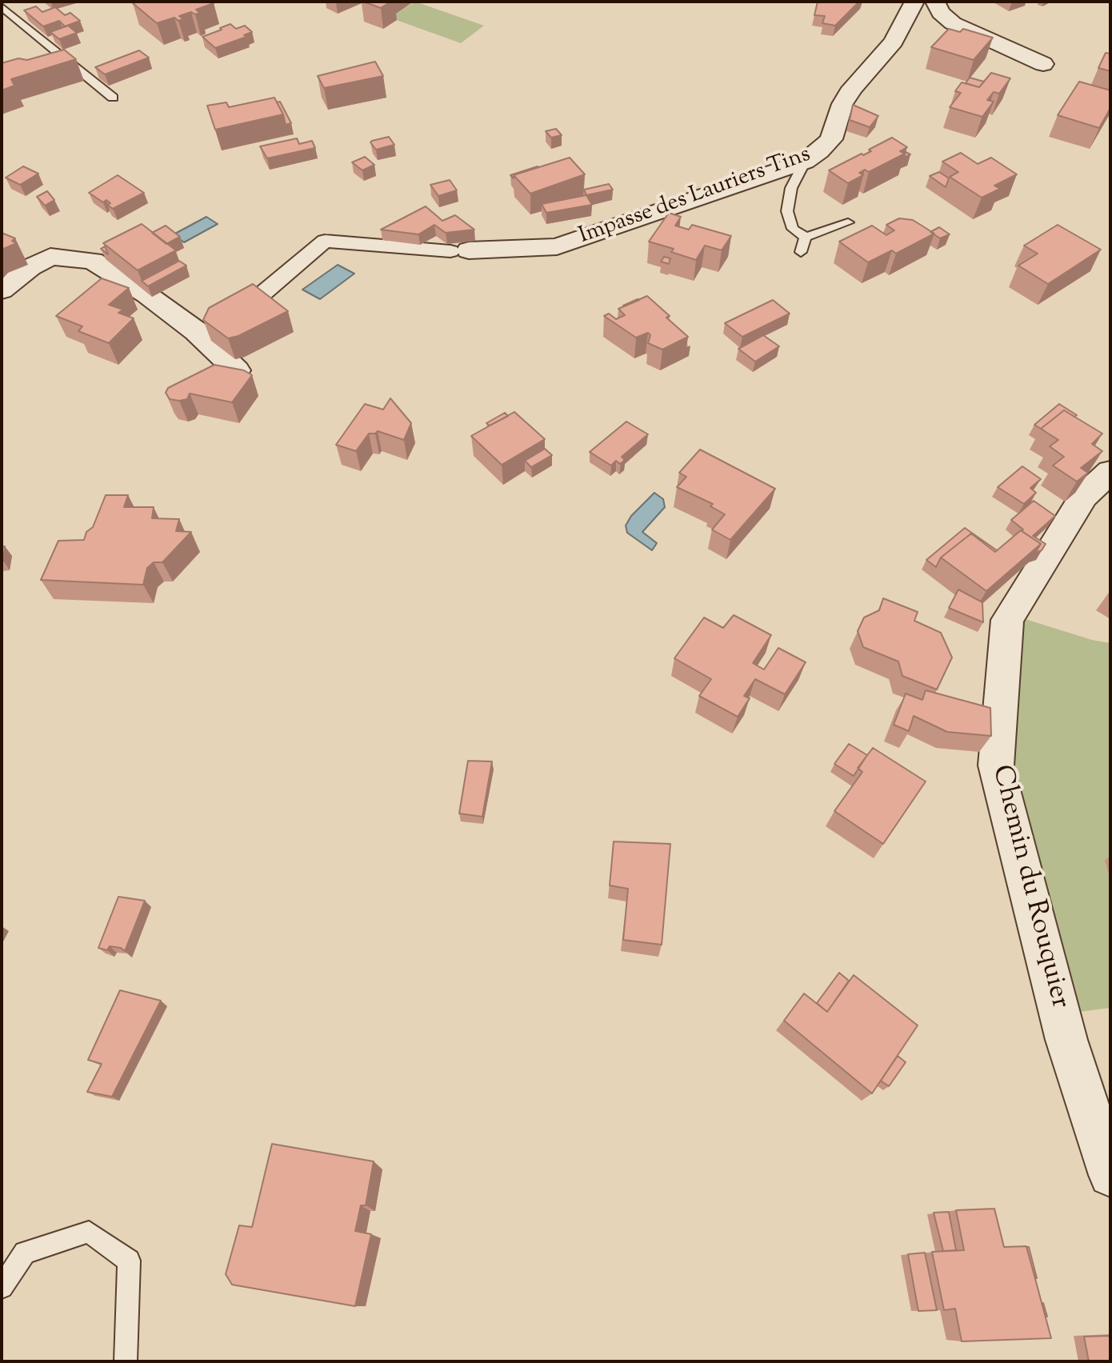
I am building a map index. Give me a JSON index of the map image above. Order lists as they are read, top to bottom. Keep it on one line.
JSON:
{"streets":{"street":["Impasse des Lauriers Tins","Chemin du Rouquier"]}}
